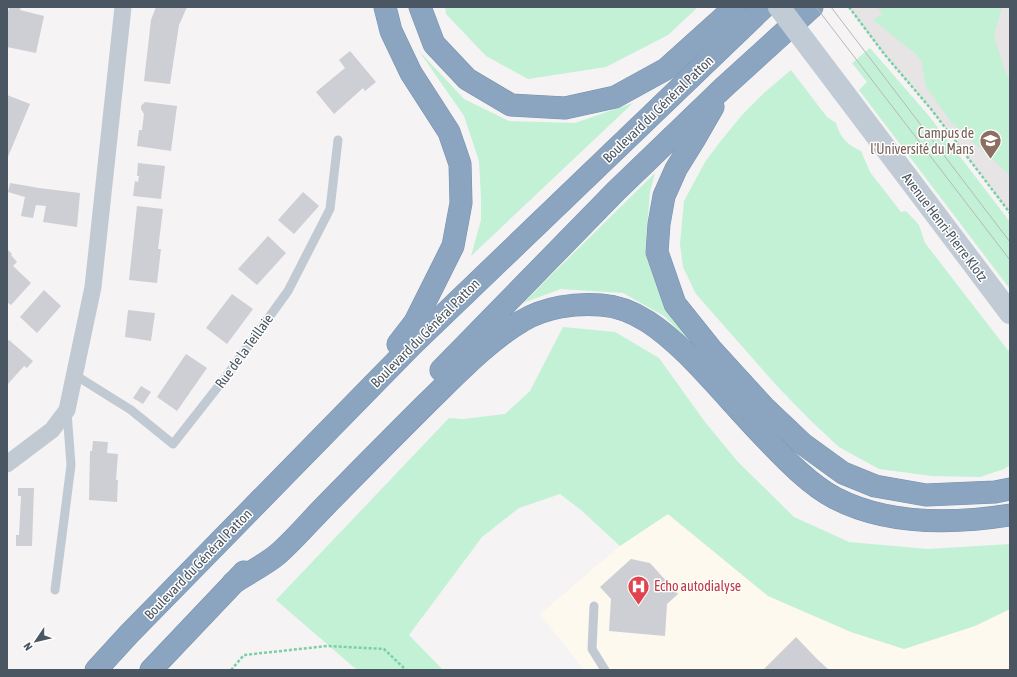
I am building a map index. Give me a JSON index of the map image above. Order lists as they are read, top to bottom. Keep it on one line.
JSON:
{"streets":{"highway":["Boulevard du Général Patton"],"street":["Avenue Henri-Pierre Klotz"],"lane":["Rue de la Teillaie"]},"places":{"school or university":["Campus de l'Université du Mans"],"hospital":["Echo autodialyse"]},"north":"bottom left"}
